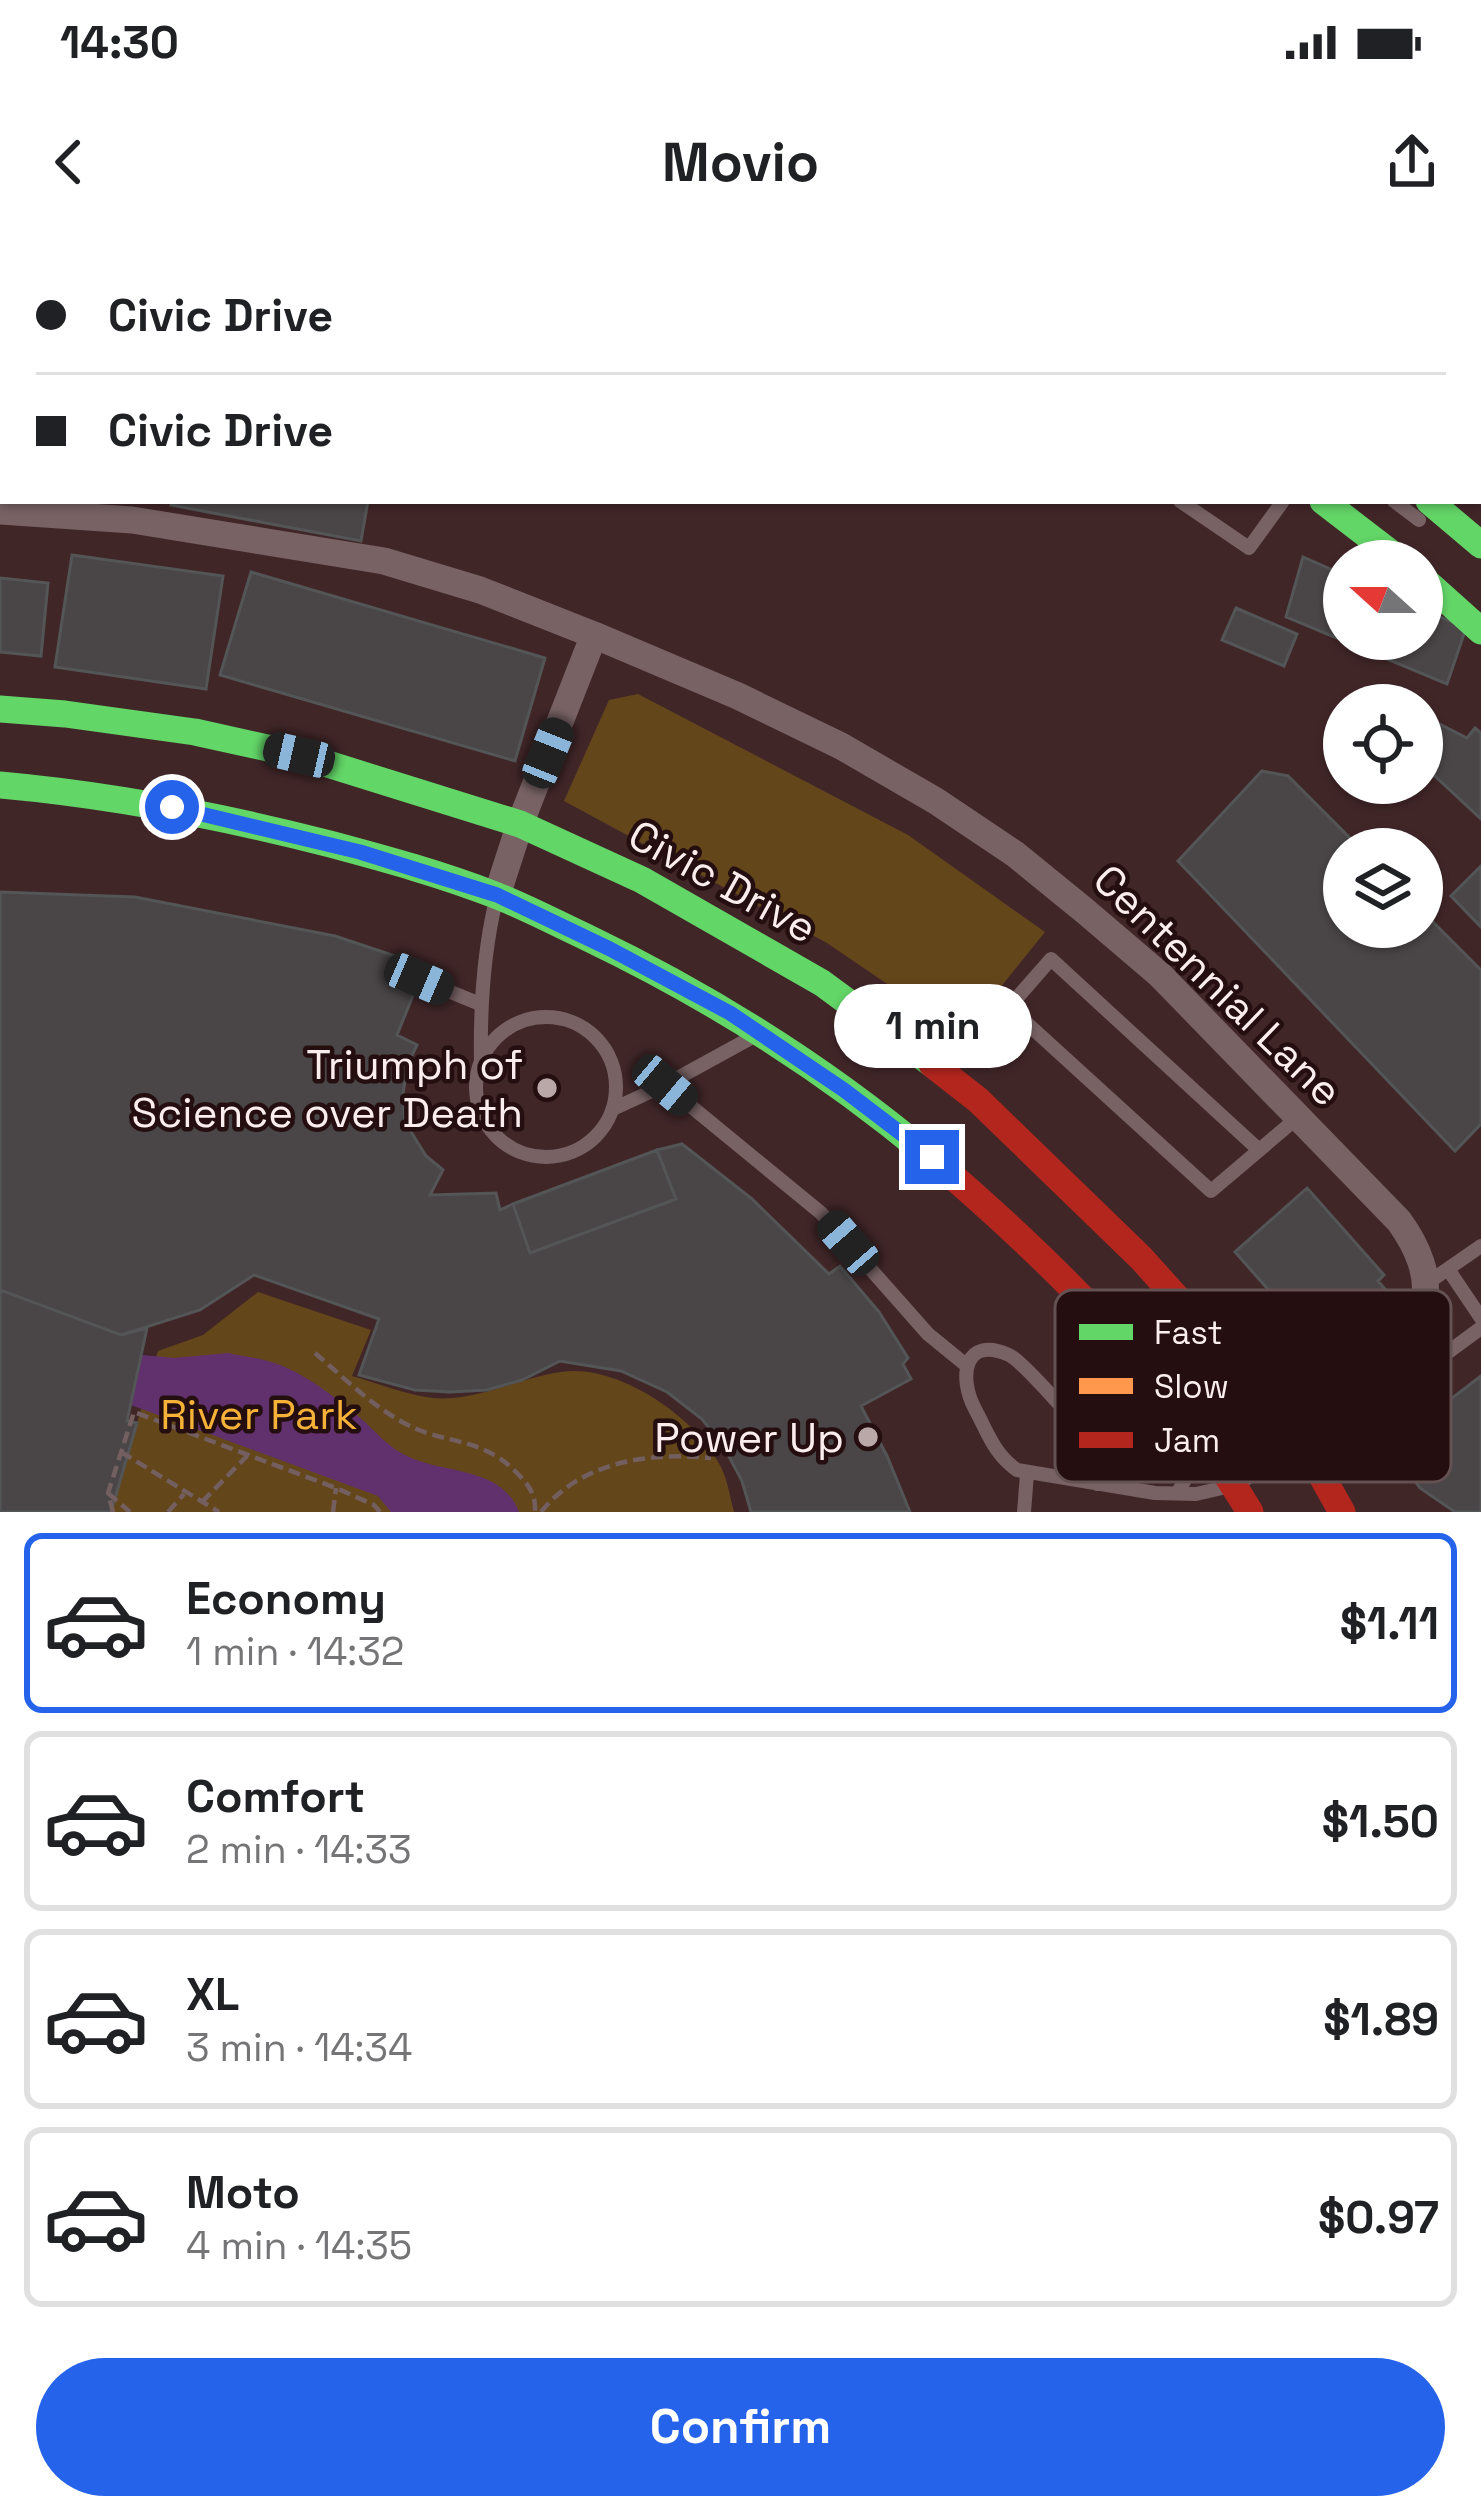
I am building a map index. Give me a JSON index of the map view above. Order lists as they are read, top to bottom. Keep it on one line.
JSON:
{"streets":{"main road":["Civic Drive"],"street":["Centennial Lane"]},"parks":["River Park"],"places":["Triumph of Science over Death","Power Up"],"legend":["Fast","Slow","Jam"],"north":"left","page":{"status":"14:30","header":"Movio","banner":["Civic Drive","Civic Drive"],"bubble":"1 min","list":[{"name":"Economy","note":"1 min · 14:32","value":"$1.11"},{"name":"Comfort","note":"2 min · 14:33","value":"$1.50"},{"name":"XL","note":"3 min · 14:34","value":"$1.89"},{"name":"Moto","note":"4 min · 14:35","value":"$0.97"}],"buttons":"Confirm"}}
